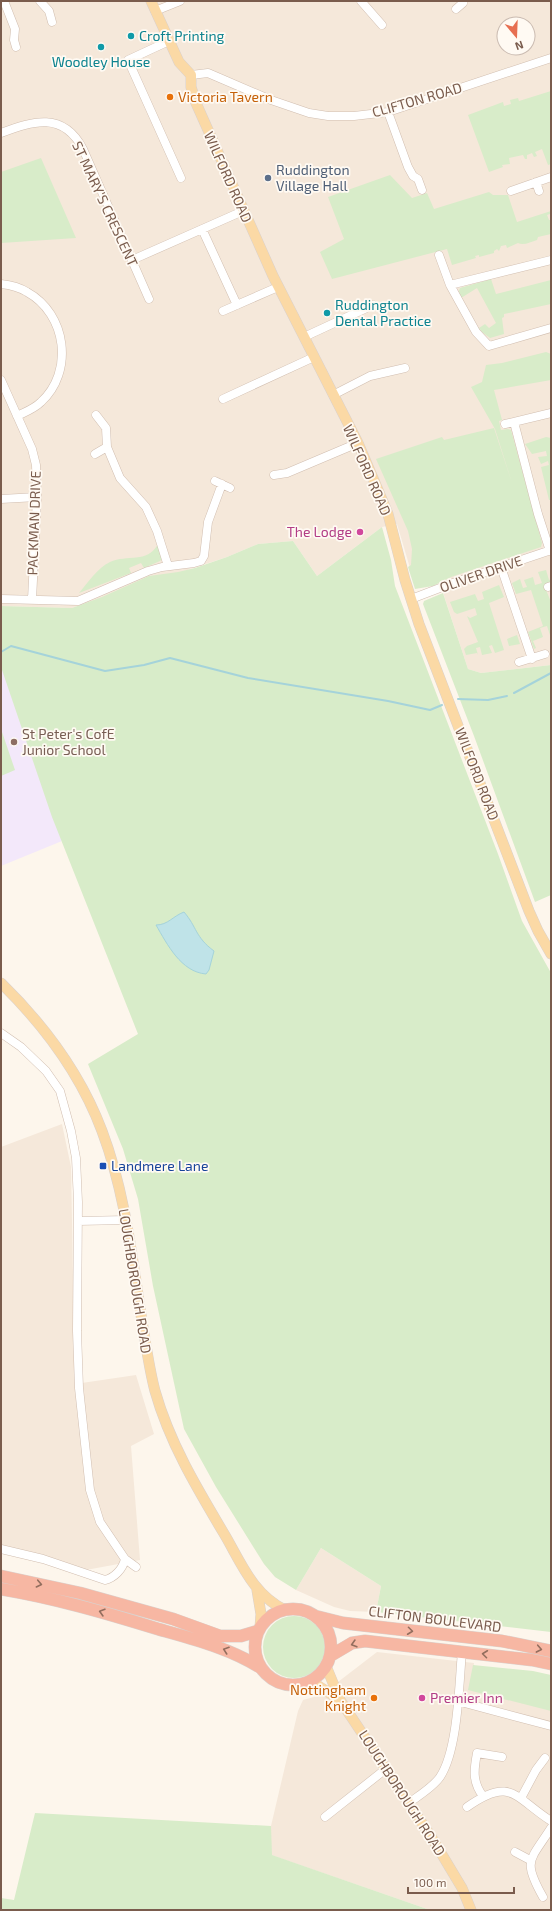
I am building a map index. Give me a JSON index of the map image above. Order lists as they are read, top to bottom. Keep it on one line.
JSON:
{"streets":{"highway":["CLIFTON BOULEVARD"],"main road":["WILFORD ROAD","LOUGHBOROUGH ROAD"],"street":["CLIFTON ROAD","ST MARY'S CRESCENT","PACKMAN DRIVE","OLIVER DRIVE"]},"crossings":[["CLIFTON ROAD","WILFORD ROAD"],["WILFORD ROAD","OLIVER DRIVE"],["LOUGHBOROUGH ROAD","CLIFTON BOULEVARD"]],"places":{"other":["Croft Printing","Woodley House","Victoria Tavern","Ruddington Village Hall","Ruddington Dental Practice","The Lodge","St Peter's CofE Junior School","Nottingham Knight","Premier Inn"],"transit":["Landmere Lane"]},"scale_bar":"100 m","north":"bottom"}
